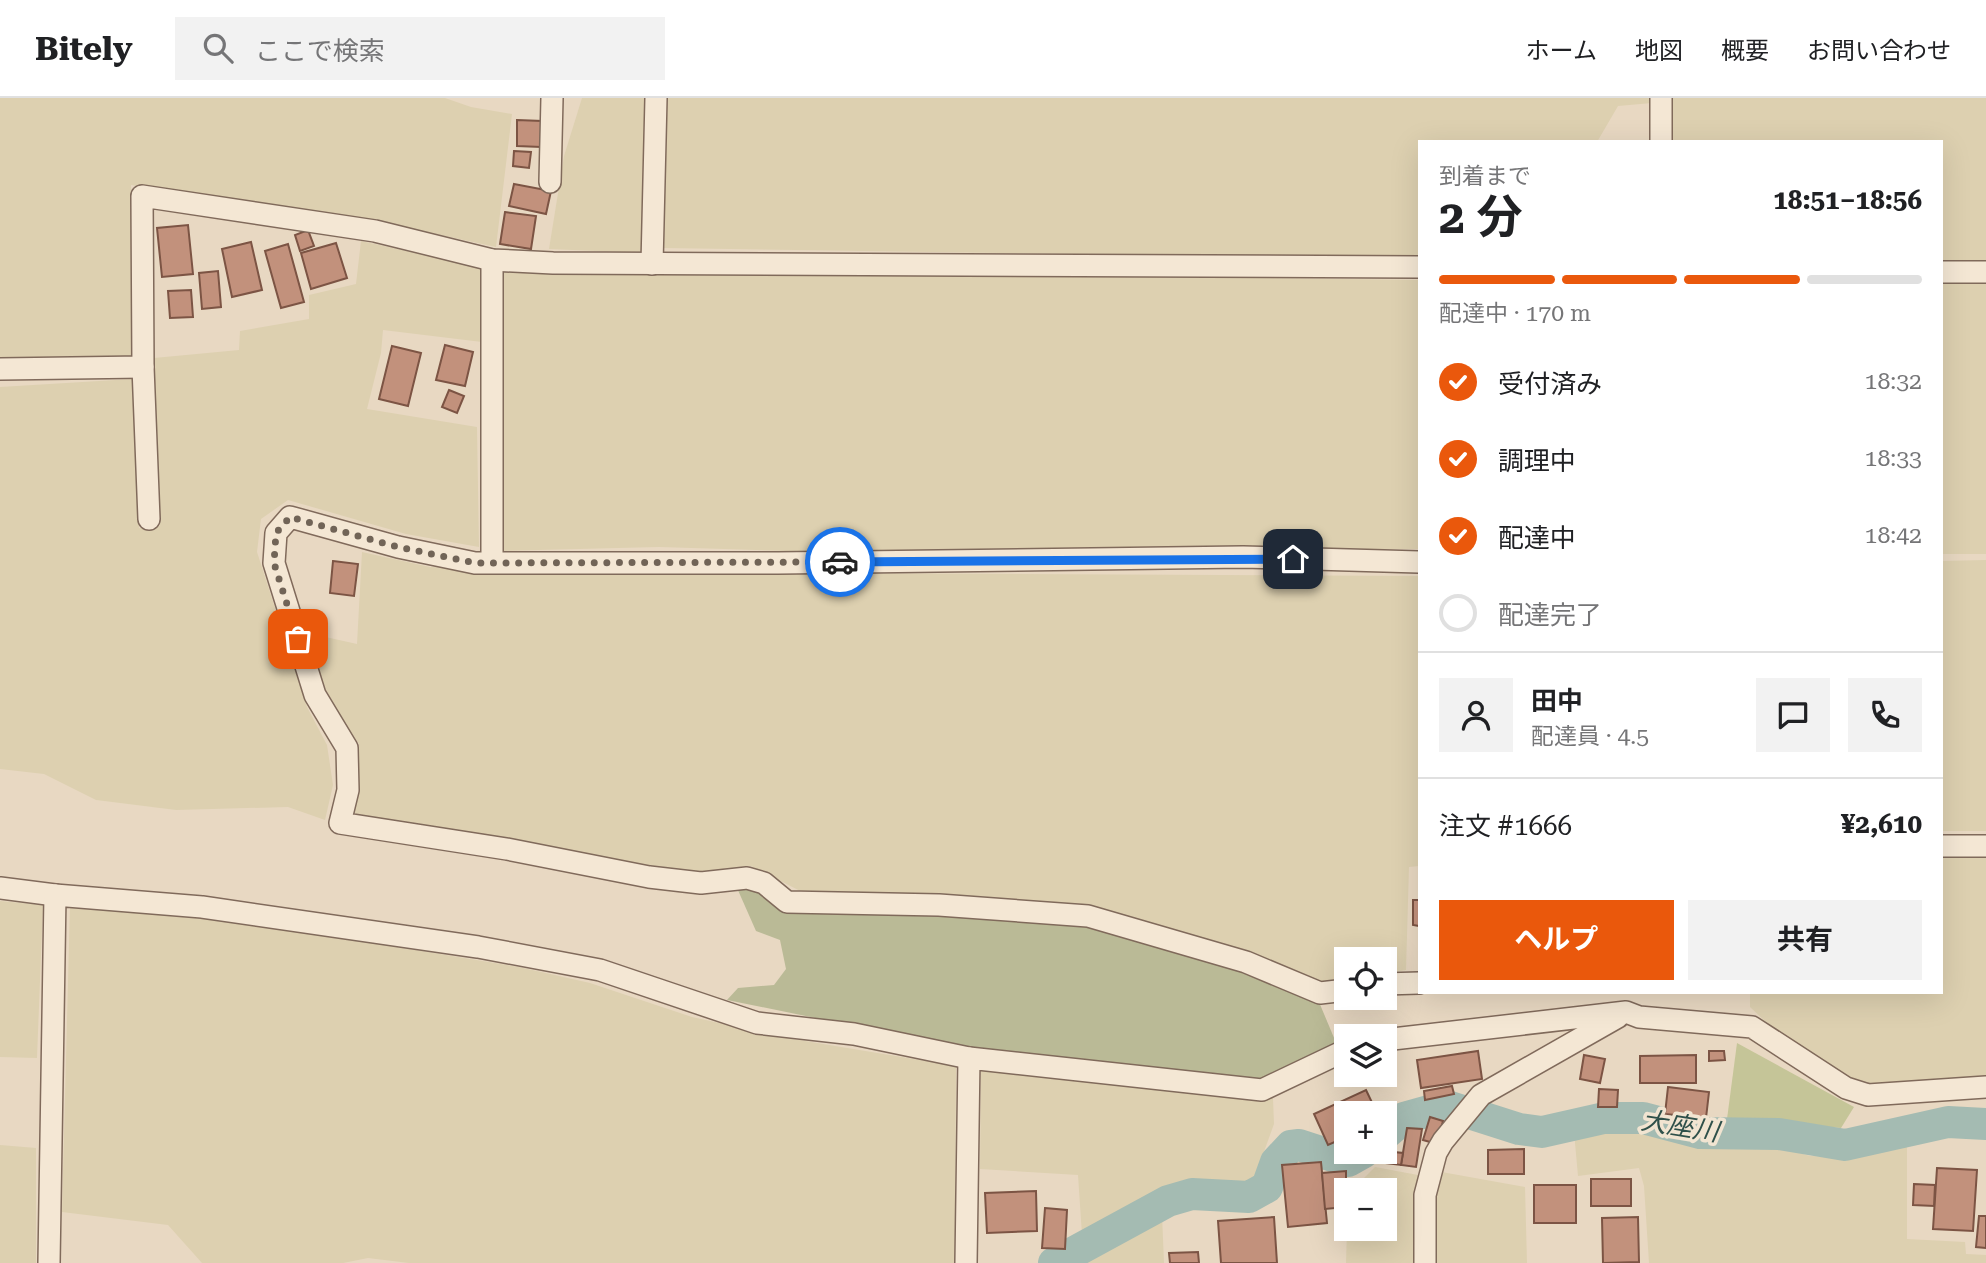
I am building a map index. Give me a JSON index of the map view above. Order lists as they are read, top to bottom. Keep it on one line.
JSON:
{"water":["大座川"],"page":{"header":"Bitely","search":"ここで検索","nav":["ホーム","地図","概要","お問い合わせ"],"heading":["2 分","到着まで","18:51–18:56"],"panel":["田中","配達員 · 4.5","注文 #1666","¥2,610"],"bar":"配達中 · 170 m","list":[["受付済み","18:32"],["調理中","18:33"],["配達中","18:42"],"配達完了"],"buttons":["ヘルプ","共有"],"map_buttons":["+","−"]}}
